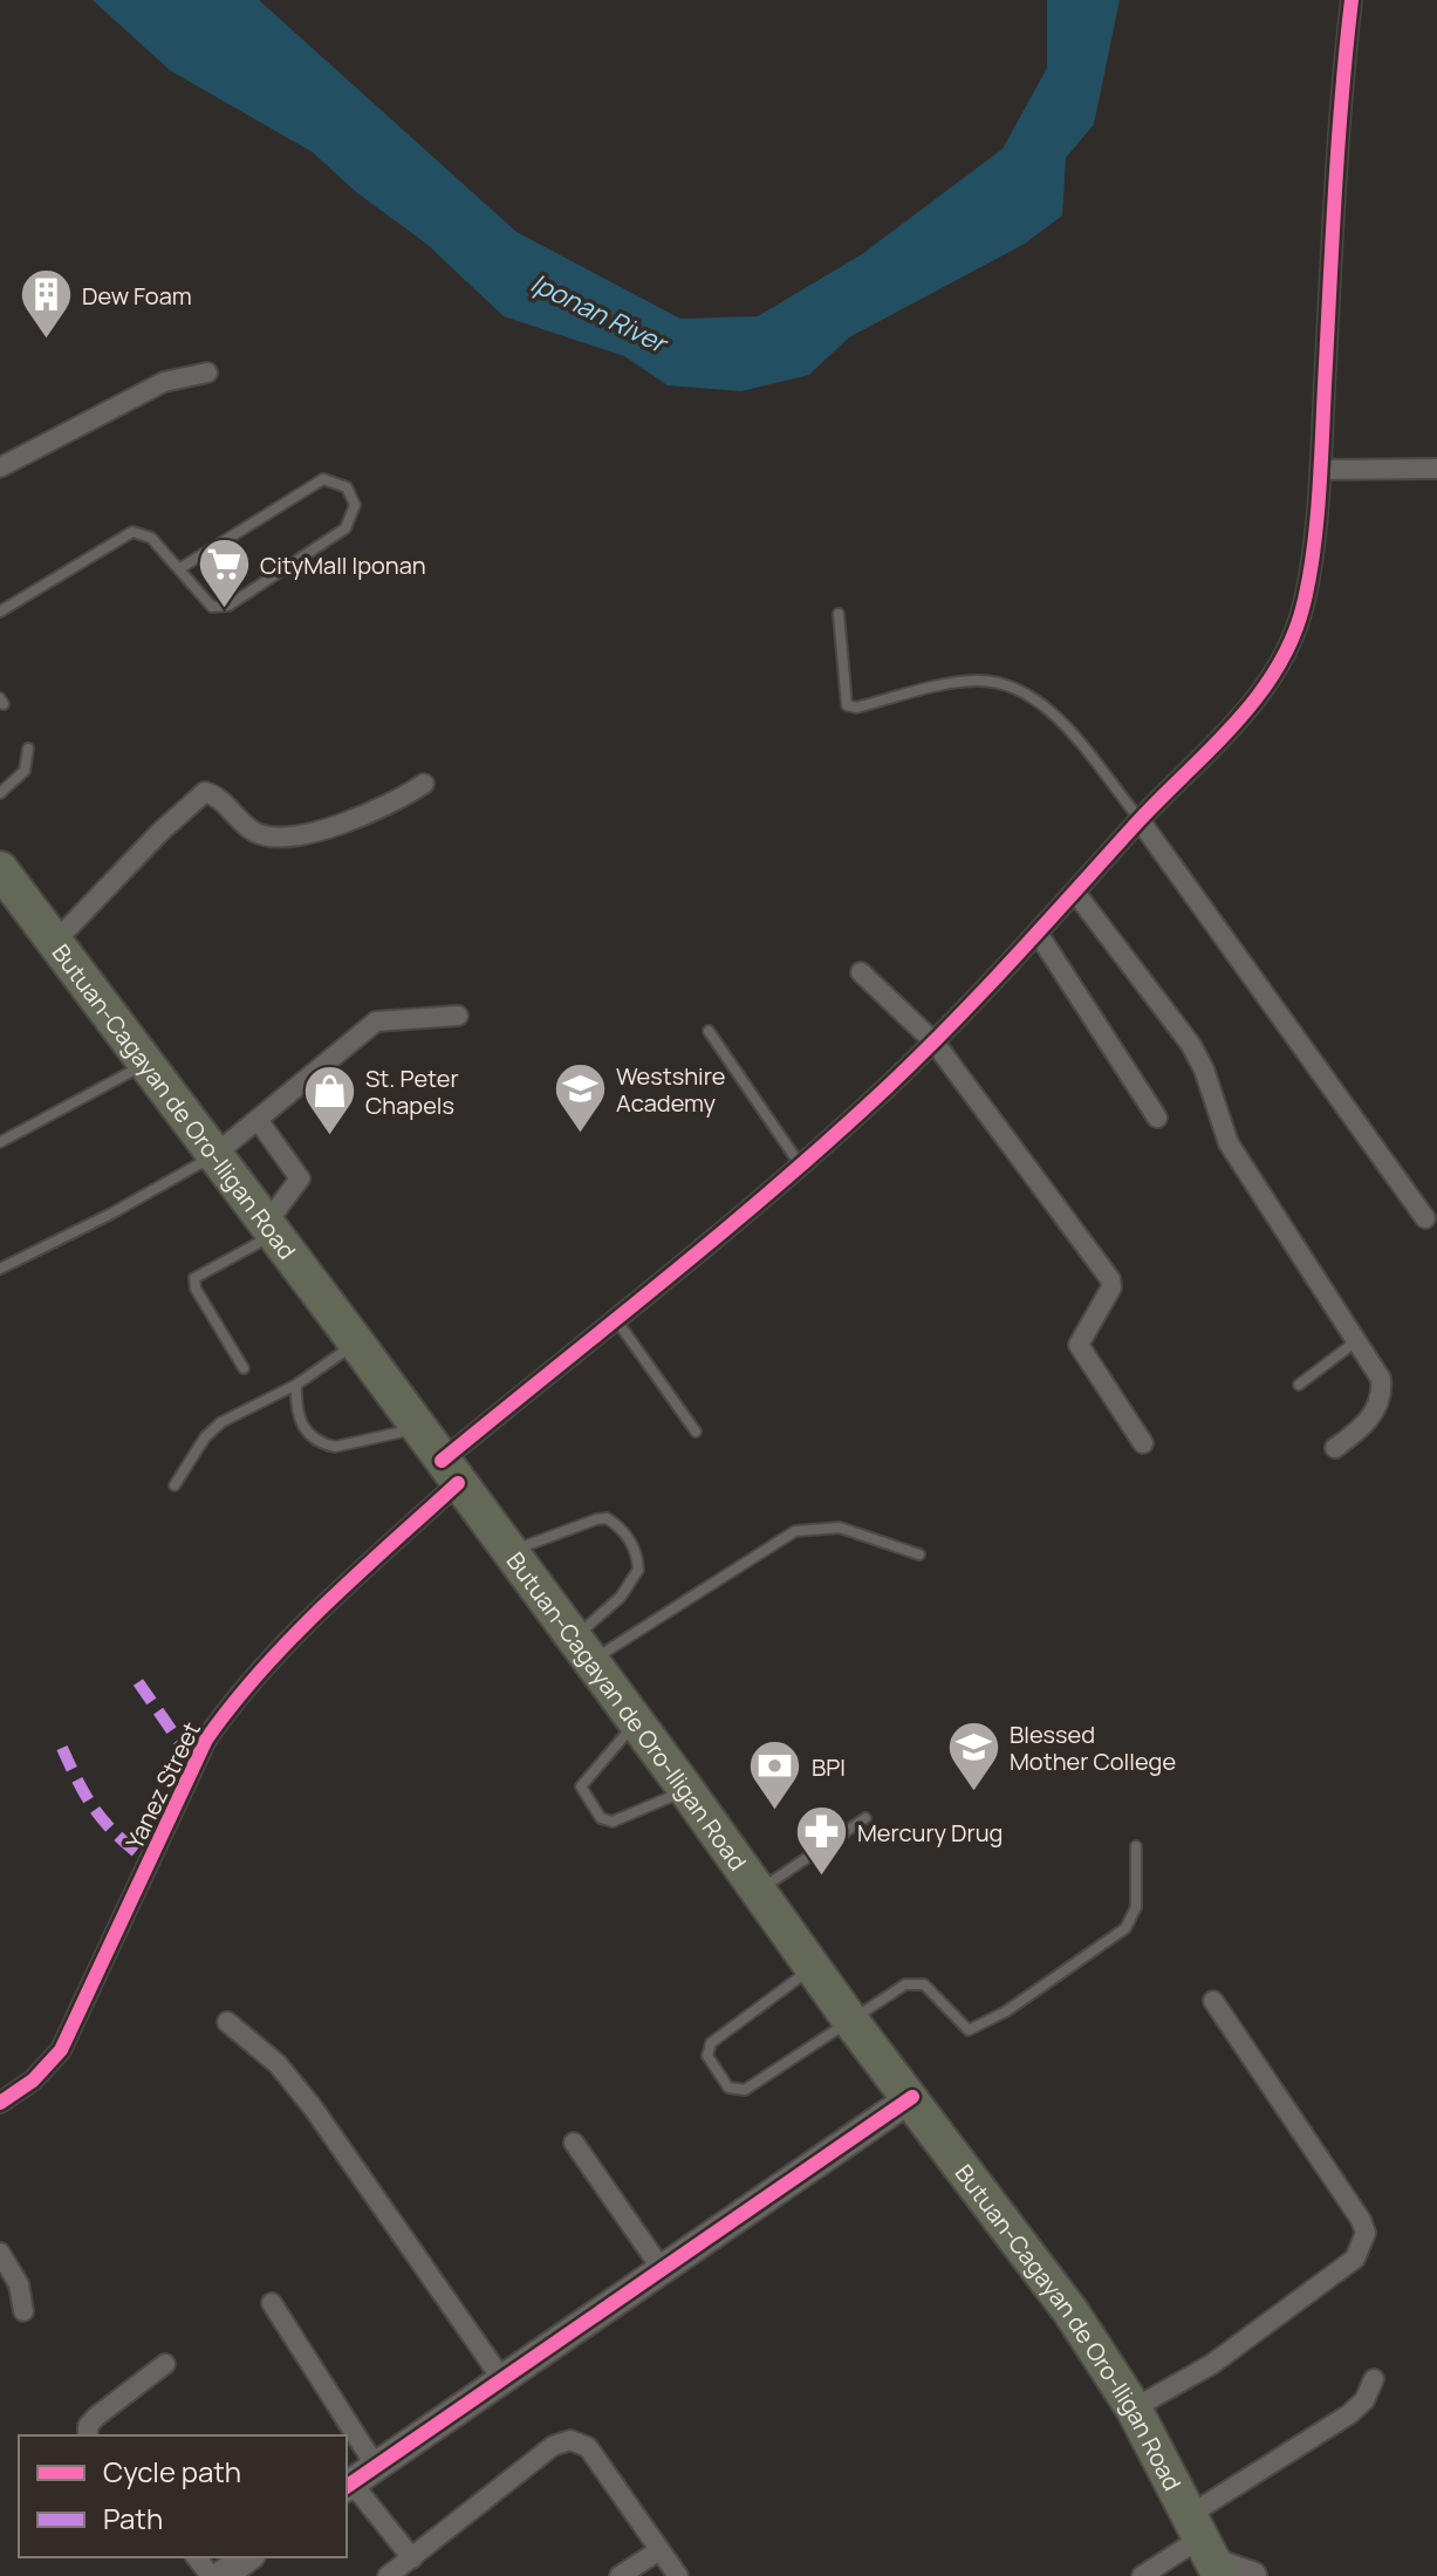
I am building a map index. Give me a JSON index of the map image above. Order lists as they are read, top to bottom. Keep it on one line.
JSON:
{"streets":{"highway":["Butuan-Cagayan de Oro-Iligan Road"],"street":["Yanez Street"]},"crossings":[["Butuan-Cagayan de Oro-Iligan Road","Yanez Street"]],"water":["Iponan River"],"places":{"building":["Dew Foam"],"supermarket":["CityMall Iponan"],"school or university":["Westshire Academy","Blessed Mother College"],"shop":["St. Peter Chapels"],"bank":["BPI"],"pharmacy":["Mercury Drug"]},"legend":["Cycle path","Path"]}
